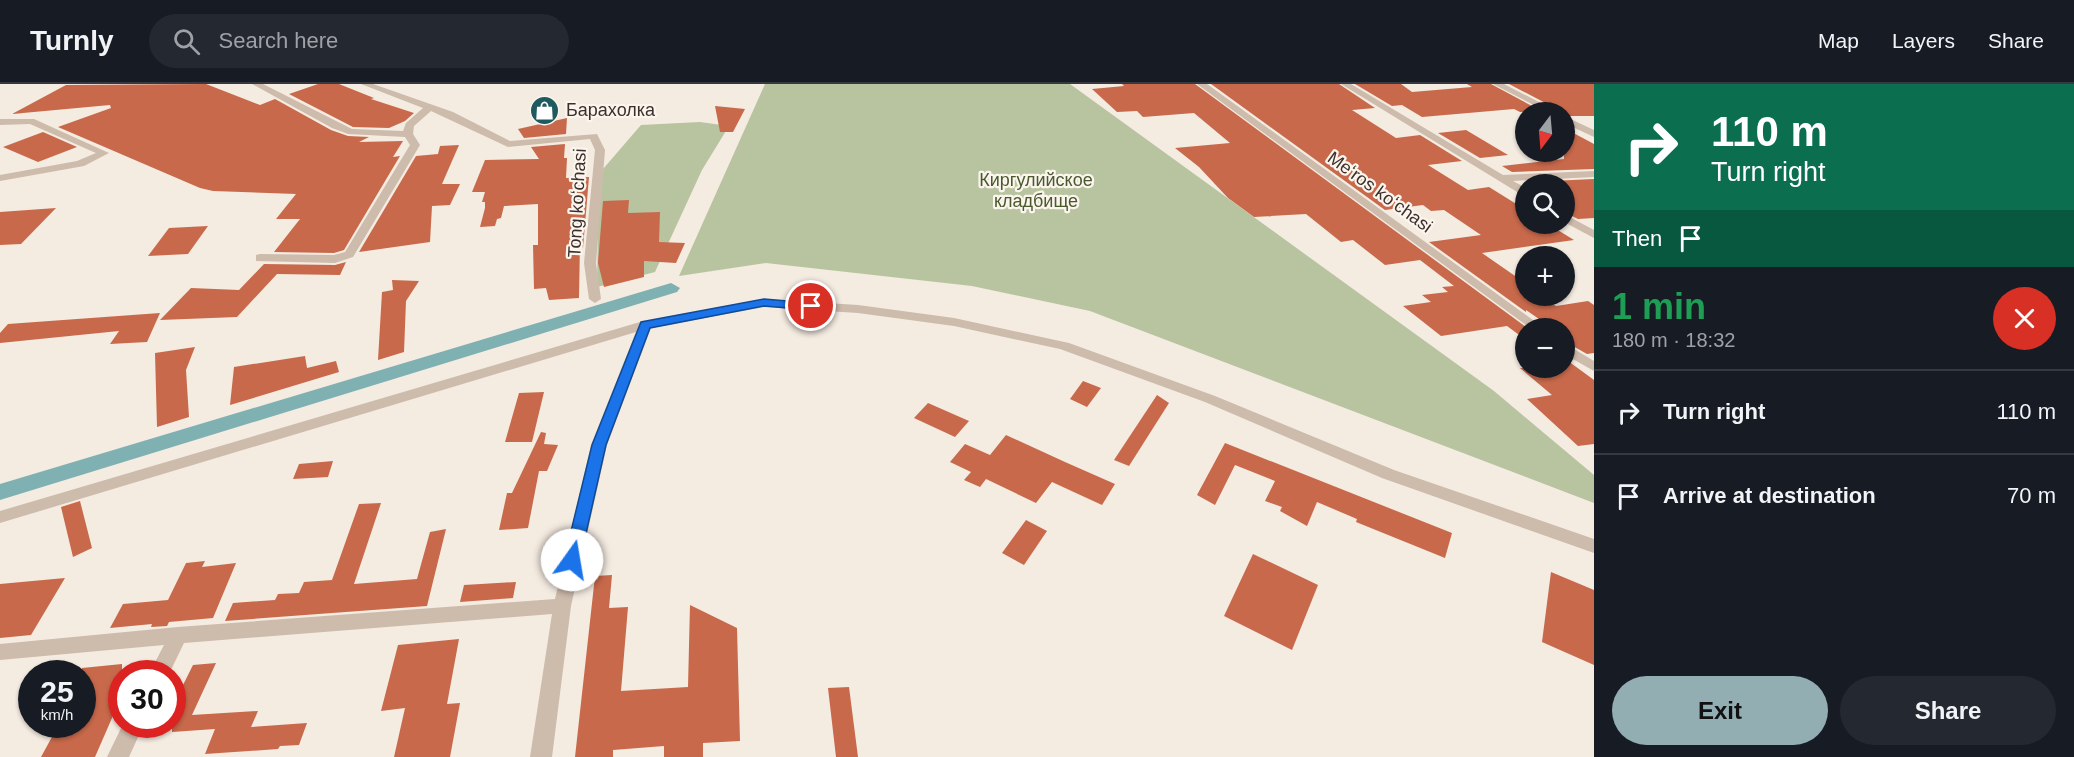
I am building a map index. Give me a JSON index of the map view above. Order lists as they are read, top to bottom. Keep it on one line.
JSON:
{"streets":{"street":["Meʻros koʻchasi","Tong koʻchasi"]},"parks":["Киргулийское кладбище"],"places":{"shop":["Барахолка"]},"north":"bottom","page":{"header":"Turnly","search":"Search here","nav":["Map","Layers","Share"],"turn":["110 m","Turn right"],"map_buttons":["+","−"],"then":"Then","heading":["1 min","180 m · 18:32"],"list":[{"name":"Turn right","value":"110 m"},{"name":"Arrive at destination","value":"70 m"}],"speed":"25 km/h","limit":"30","buttons":["Exit","Share"]}}
